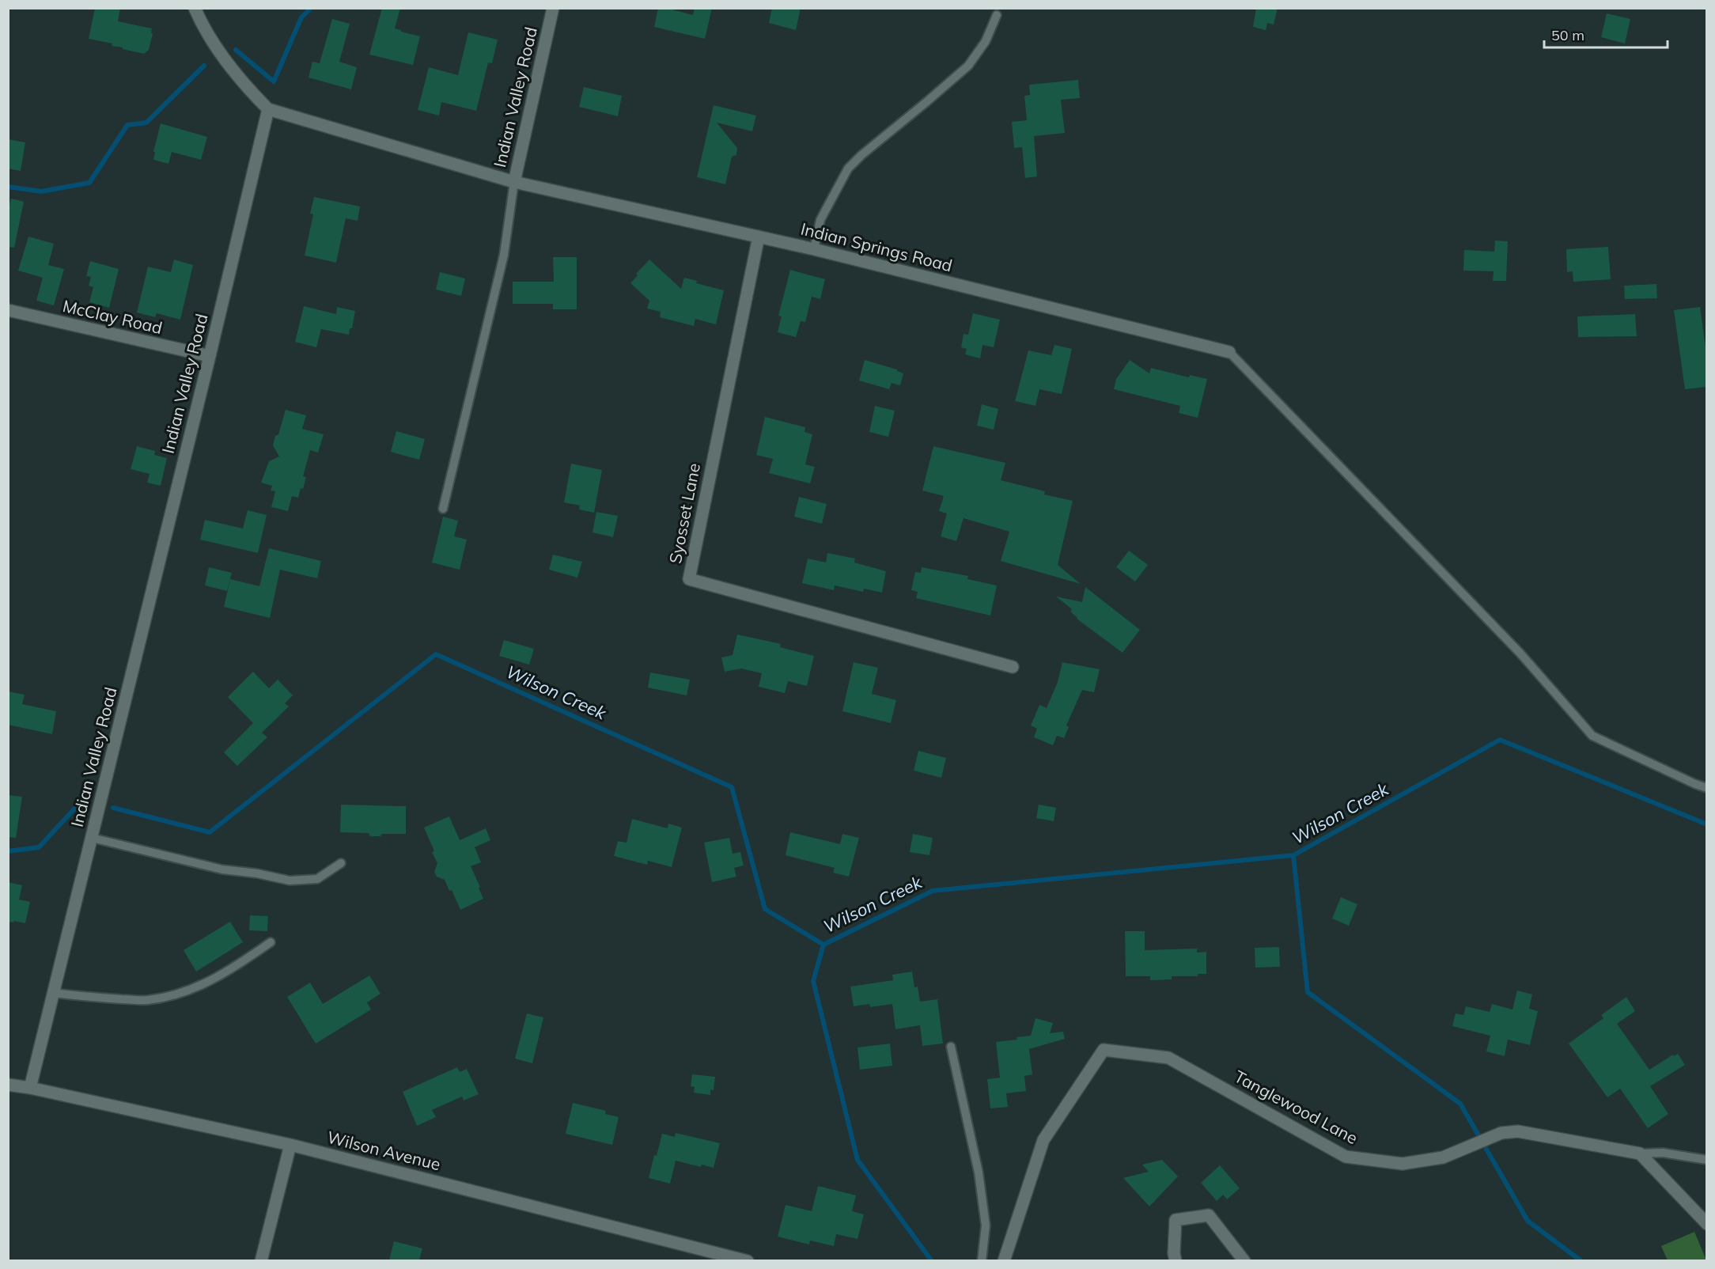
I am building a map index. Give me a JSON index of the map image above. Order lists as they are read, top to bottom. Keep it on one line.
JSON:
{"streets":{"street":["Indian Valley Road","Indian Springs Road","McClay Road","Syosset Lane","Tanglewood Lane","Wilson Avenue"]},"crossings":[["Indian Valley Road","Indian Springs Road"],["Indian Valley Road","McClay Road"],["Indian Valley Road","Wilson Avenue"],["Indian Springs Road","Syosset Lane"]],"water":["Wilson Creek"],"scale_bar":"50 m"}
